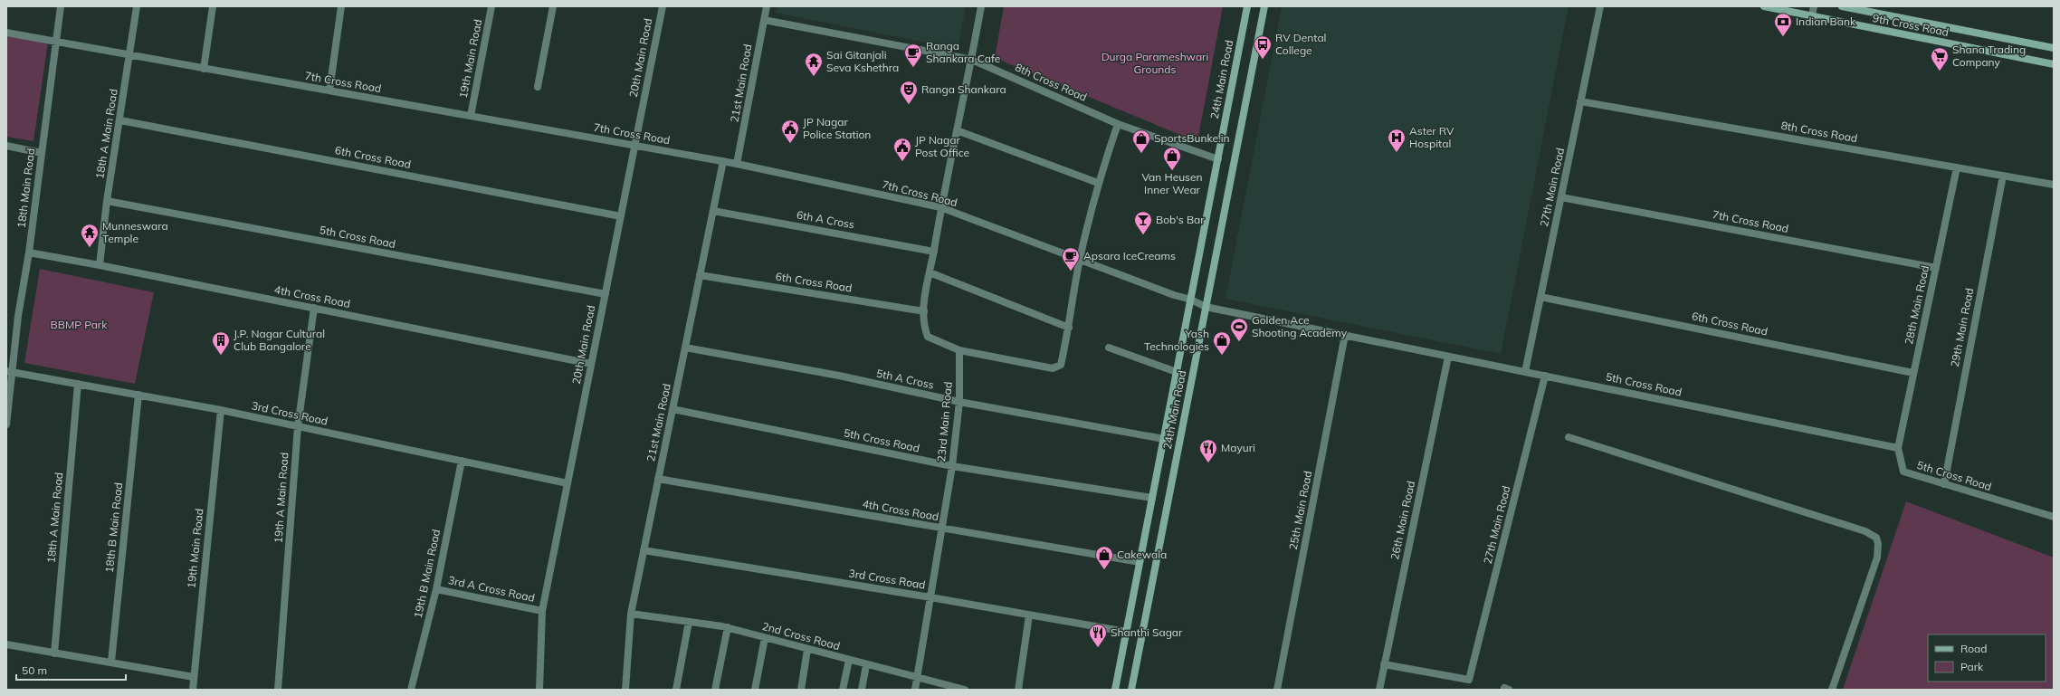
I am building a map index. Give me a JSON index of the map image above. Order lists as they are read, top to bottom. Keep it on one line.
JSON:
{"streets":{"main road":["9th Cross Road","24th Main Road"],"street":["20th Main Road","19th Main Road","7th Cross Road","8th Cross Road","21st Main Road","18th A Main Road","6th Cross Road","27th Main Road","18th Main Road","6th A Cross","5th Cross Road","4th Cross Road","28th Main Road","29th Main Road","5th A Cross","3rd Cross Road","23rd Main Road","19th A Main Road","25th Main Road","26th Main Road","18th B Main Road","19th B Main Road","3rd A Cross Road","2nd Cross Road"]},"crossings":[["20th Main Road","7th Cross Road"],["20th Main Road","6th Cross Road"],["20th Main Road","5th Cross Road"],["20th Main Road","4th Cross Road"],["20th Main Road","3rd Cross Road"],["20th Main Road","3rd A Cross Road"],["19th Main Road","7th Cross Road"],["19th Main Road","3rd Cross Road"],["24th Main Road","7th Cross Road"],["24th Main Road","8th Cross Road"],["24th Main Road","5th Cross Road"],["24th Main Road","4th Cross Road"],["24th Main Road","5th A Cross"],["24th Main Road","3rd Cross Road"],["7th Cross Road","21st Main Road"],["7th Cross Road","18th A Main Road"],["7th Cross Road","27th Main Road"],["7th Cross Road","18th Main Road"],["7th Cross Road","5th Cross Road"],["7th Cross Road","28th Main Road"],["8th Cross Road","21st Main Road"],["8th Cross Road","27th Main Road"],["8th Cross Road","28th Main Road"],["8th Cross Road","29th Main Road"],["21st Main Road","6th Cross Road"],["21st Main Road","6th A Cross"],["21st Main Road","5th Cross Road"],["21st Main Road","4th Cross Road"],["21st Main Road","5th A Cross"],["21st Main Road","3rd Cross Road"],["21st Main Road","2nd Cross Road"],["18th A Main Road","6th Cross Road"],["18th A Main Road","5th Cross Road"],["18th A Main Road","4th Cross Road"],["18th A Main Road","3rd Cross Road"],["6th Cross Road","27th Main Road"],["6th Cross Road","28th Main Road"],["27th Main Road","5th Cross Road"],["27th Main Road","26th Main Road"],["18th Main Road","4th Cross Road"],["18th Main Road","3rd Cross Road"],["5th Cross Road","28th Main Road"],["5th Cross Road","29th Main Road"],["5th Cross Road","23rd Main Road"],["5th Cross Road","25th Main Road"],["5th Cross Road","26th Main Road"],["4th Cross Road","23rd Main Road"],["4th Cross Road","19th A Main Road"],["5th A Cross","23rd Main Road"],["3rd Cross Road","23rd Main Road"],["3rd Cross Road","19th A Main Road"],["3rd Cross Road","18th B Main Road"],["3rd Cross Road","19th B Main Road"],["23rd Main Road","2nd Cross Road"],["19th B Main Road","3rd A Cross Road"]],"parks":["Durga Parameshwari Grounds","BBMP Park"],"places":{"bank":["Indian Bank"],"bus stop":["RV Dental College"],"cafe":["Ranga Shankara Cafe","Apsara IceCreams"],"supermarket":["Shana Trading Company"],"temple":["Sai Gitanjali Seva Kshethra","Munneswara Temple"],"theatre":["Ranga Shankara"],"public building":["JP Nagar Police Station","JP Nagar Post Office"],"hospital":["Aster RV Hospital"],"shop":["SportsBunke.in","Van Heusen Inner Wear","Yash Technologies","Cakewala"],"bar":["Bob's Bar"],"sports":["Golden Ace Shooting Academy"],"building":["J.P. Nagar Cultural Club Bangalore"],"restaurant":["Mayuri","Shanthi Sagar"]},"legend":["Road","Park"],"scale_bar":"50 m"}
